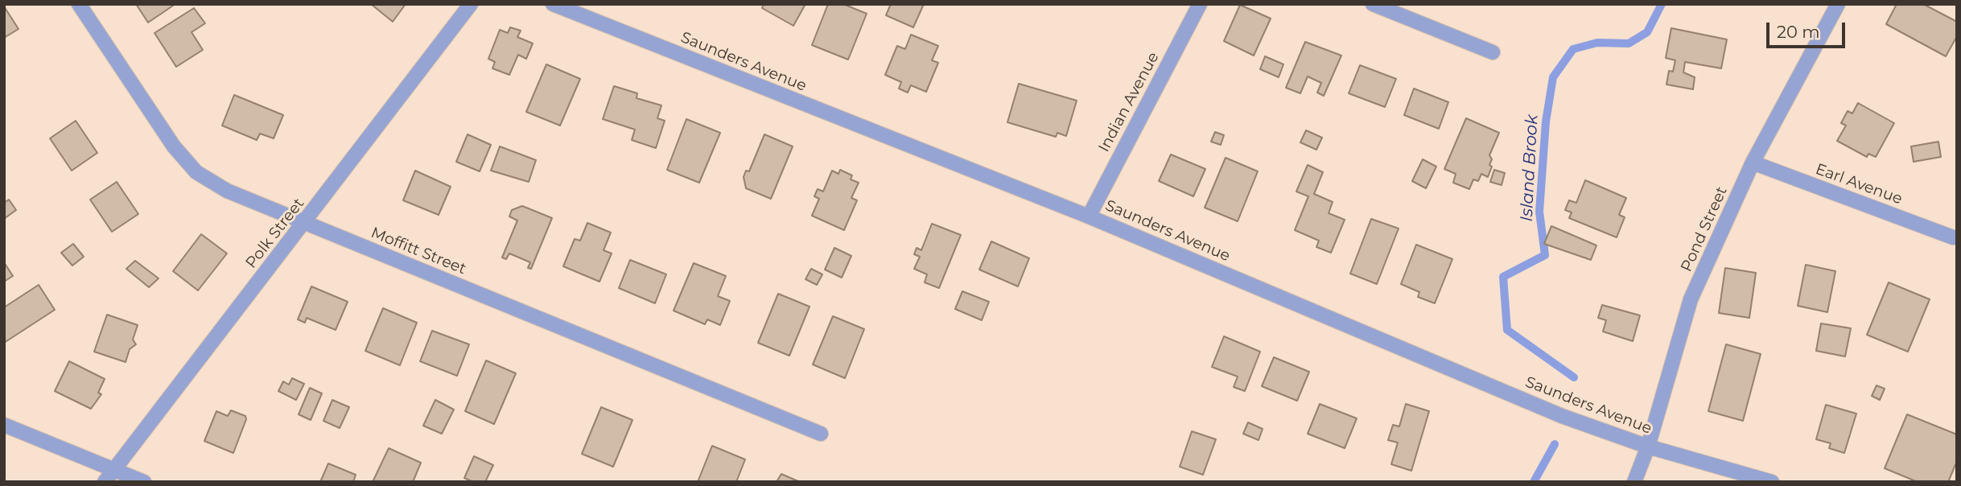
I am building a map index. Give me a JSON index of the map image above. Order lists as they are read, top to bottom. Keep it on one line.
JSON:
{"streets":{"street":["Saunders Avenue","Indian Avenue","Earl Avenue","Pond Street","Polk Street","Moffitt Street"]},"crossings":[["Saunders Avenue","Indian Avenue"],["Saunders Avenue","Pond Street"],["Earl Avenue","Pond Street"],["Polk Street","Moffitt Street"]],"water":["Island Brook"],"scale_bar":"20 m"}
